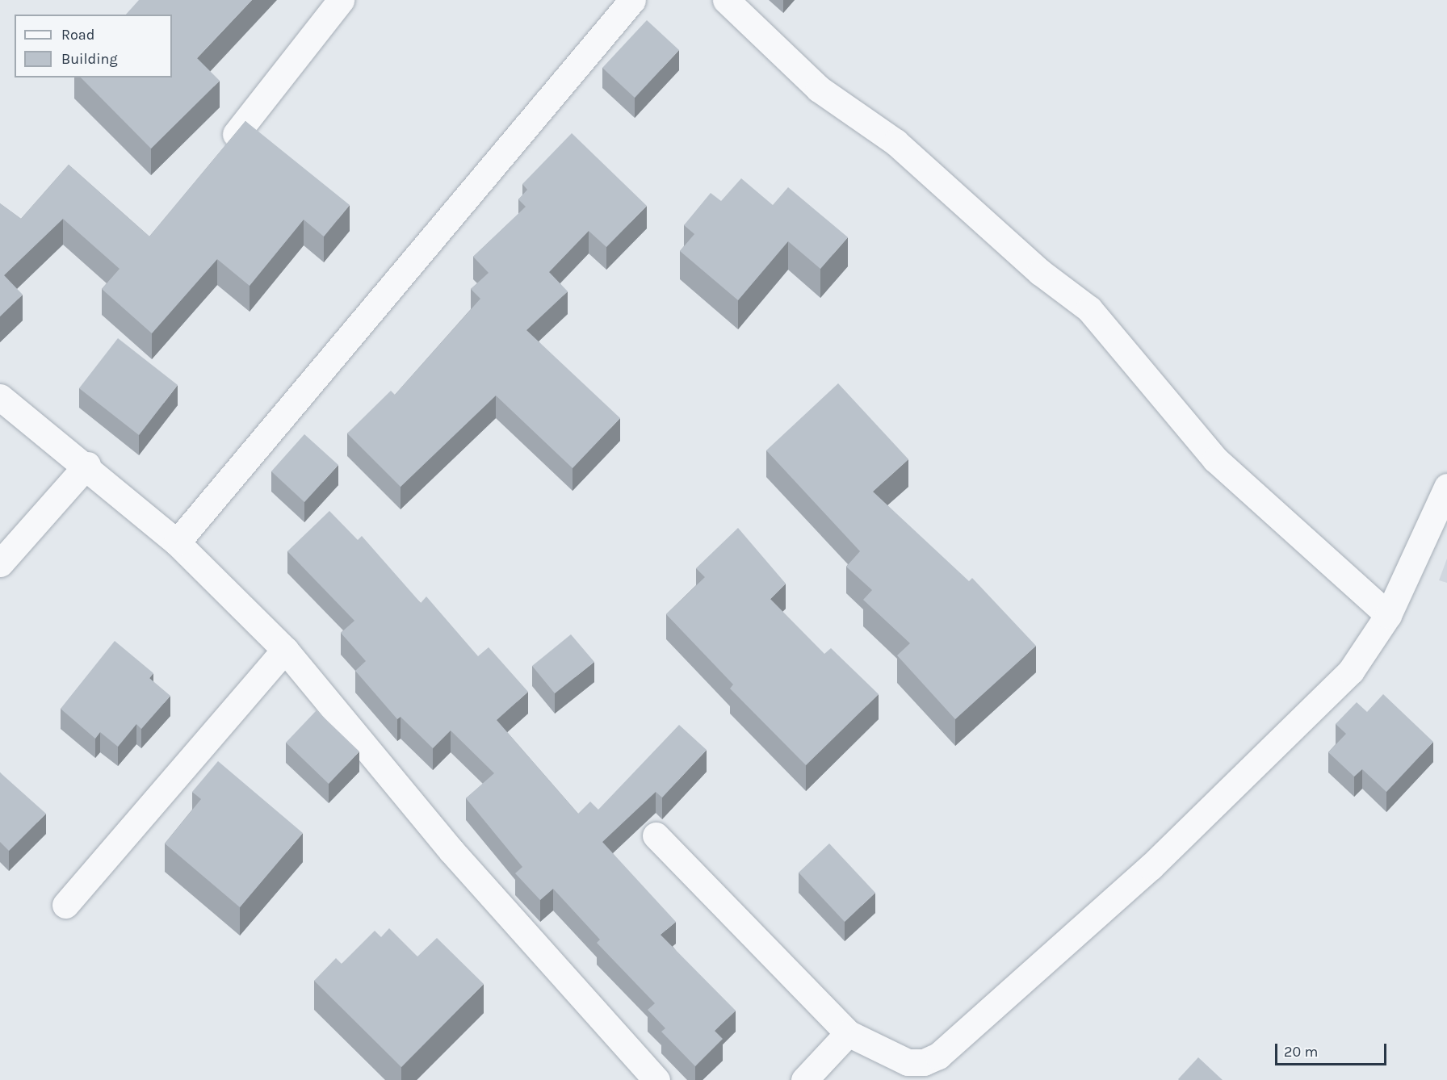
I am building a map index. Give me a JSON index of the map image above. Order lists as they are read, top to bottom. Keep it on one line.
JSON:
{"legend":["Road","Building"],"scale_bar":"20 m"}
